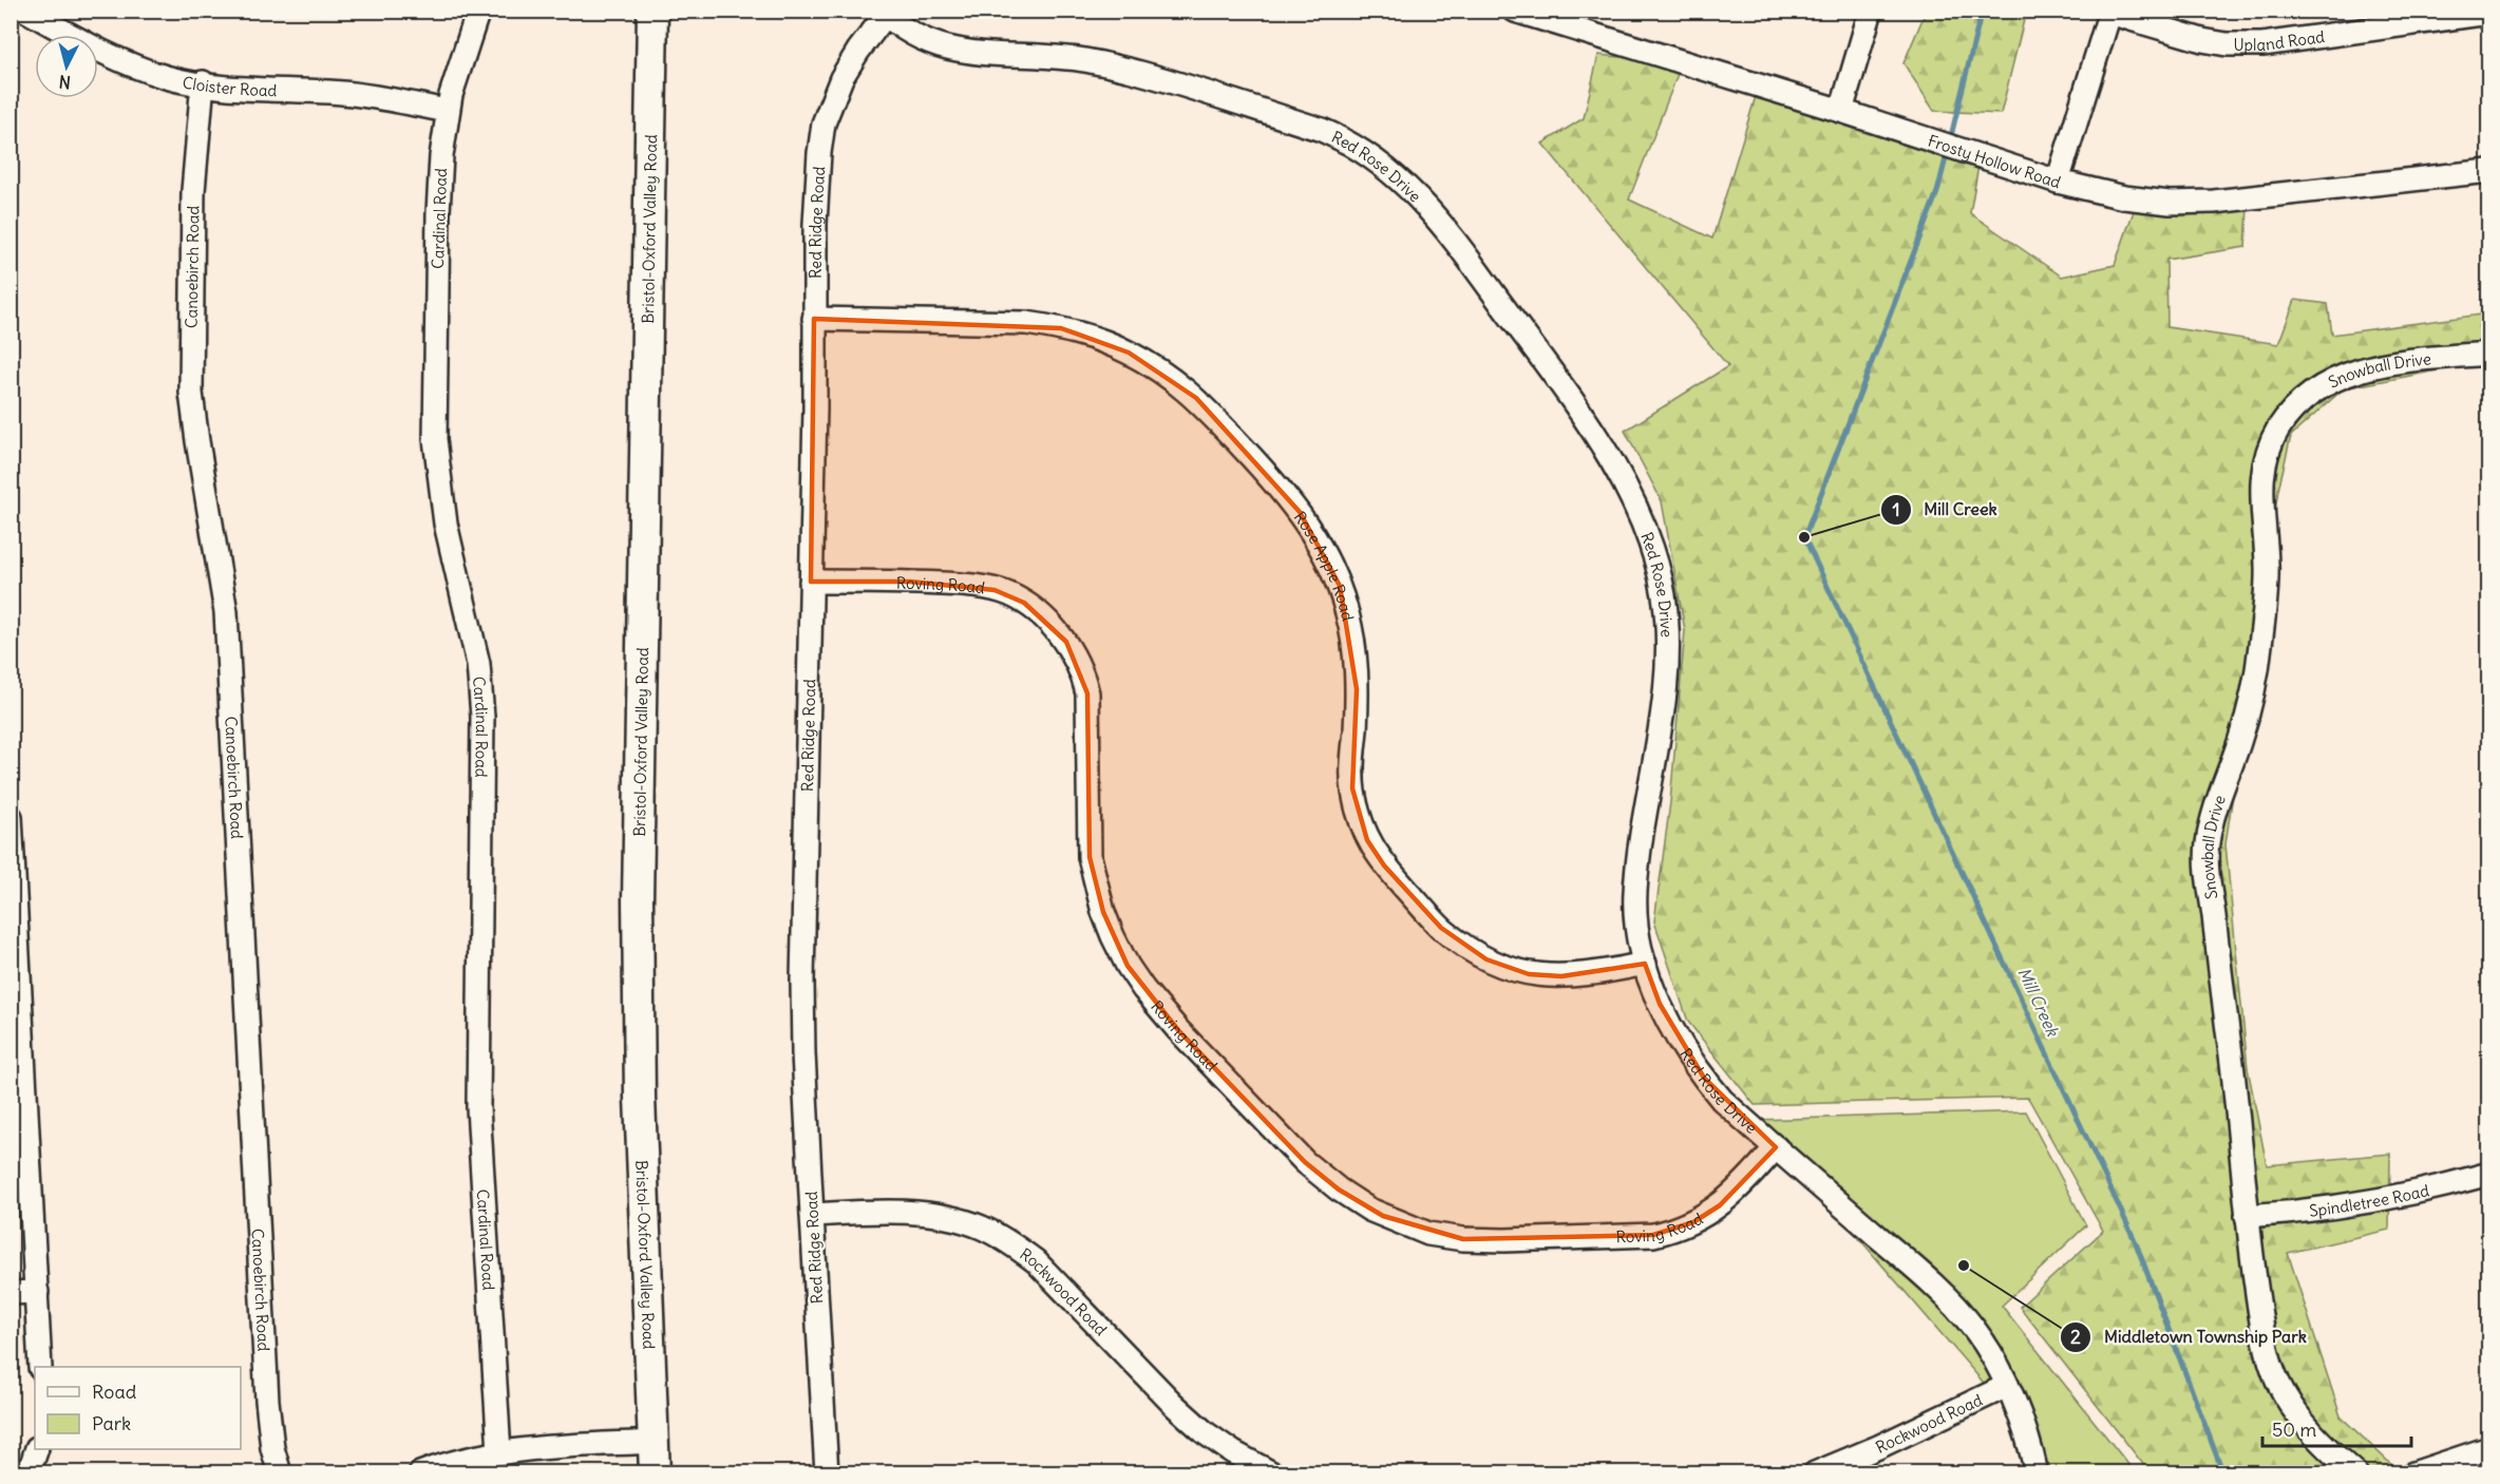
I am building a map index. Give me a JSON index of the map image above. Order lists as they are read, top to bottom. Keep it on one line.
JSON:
{"streets":{"main road":["Bristol-Oxford Valley Road"],"street":["Upland Road","Cloister Road","Frosty Hollow Road","Red Rose Drive","Cardinal Road","Red Ridge Road","Canoebirch Road","Snowball Drive","Rose Apple Road","Roving Road","Spindletree Road","Rockwood Road"]},"crossings":[["Cloister Road","Cardinal Road"],["Cloister Road","Canoebirch Road"],["Red Rose Drive","Red Ridge Road"],["Red Rose Drive","Rose Apple Road"],["Red Rose Drive","Roving Road"],["Red Rose Drive","Rockwood Road"],["Red Ridge Road","Rose Apple Road"],["Red Ridge Road","Roving Road"],["Red Ridge Road","Rockwood Road"],["Snowball Drive","Spindletree Road"]],"water":["Mill Creek"],"places":["Mill Creek","Middletown Township Park"],"legend":["Road","Park"],"scale_bar":"50 m","north":"bottom"}
